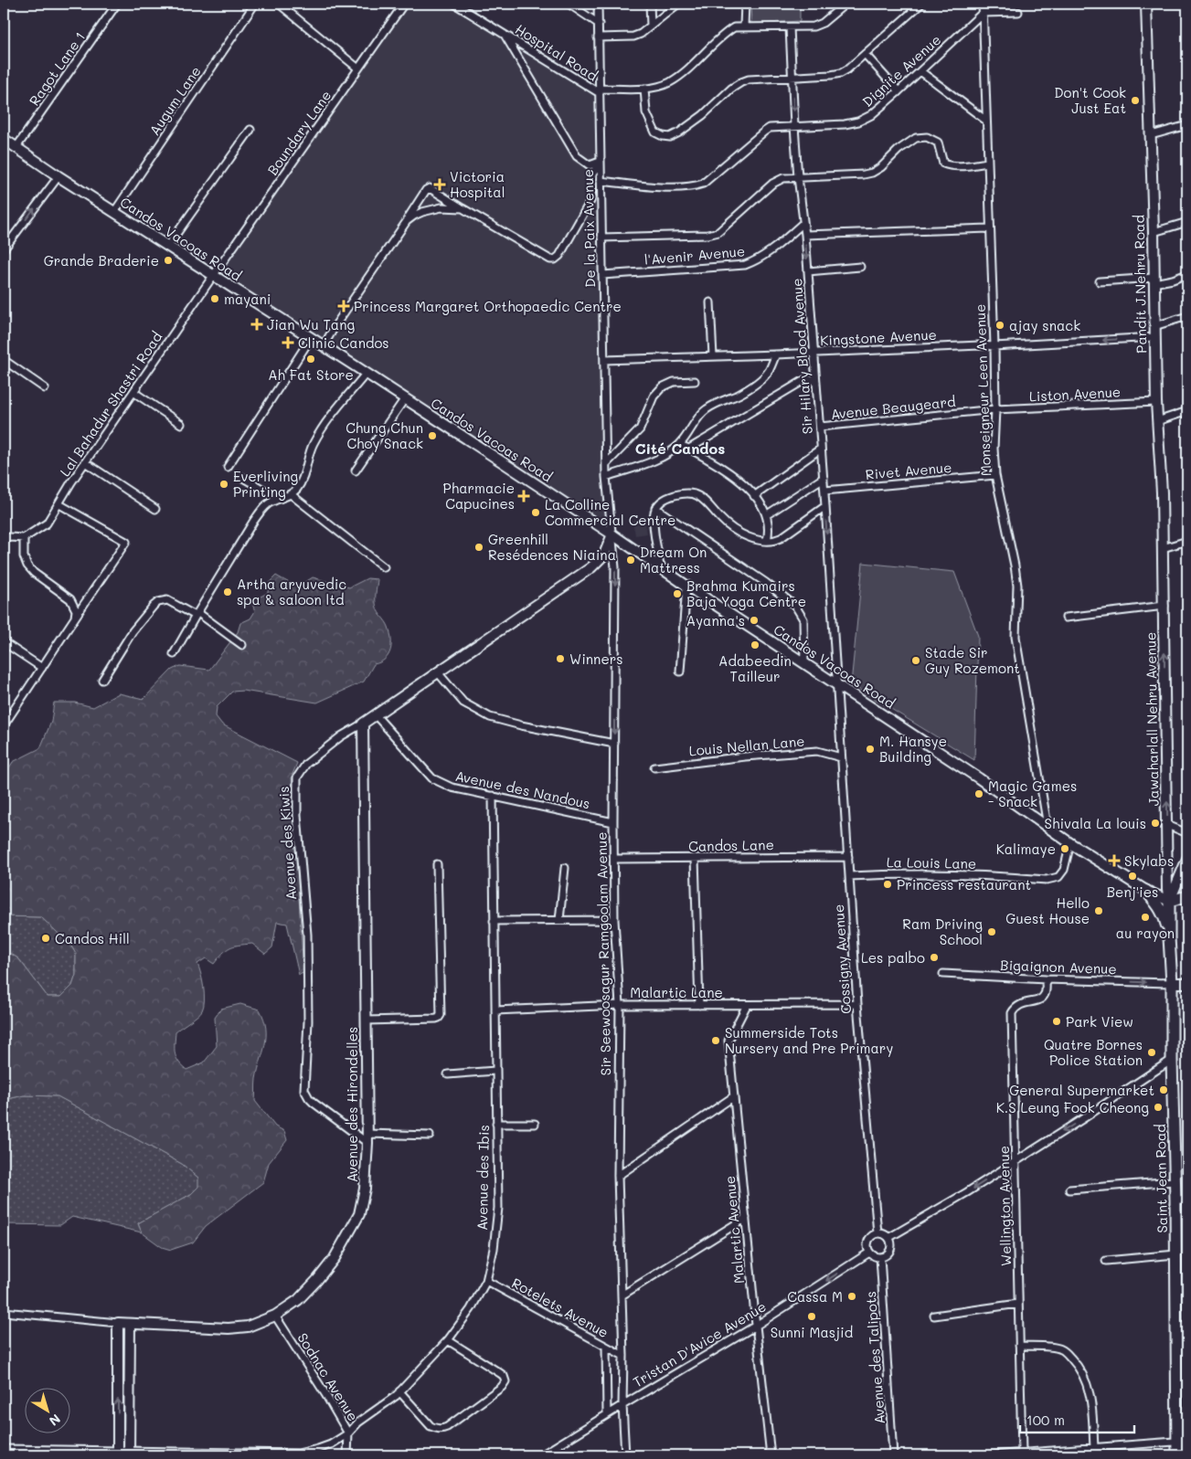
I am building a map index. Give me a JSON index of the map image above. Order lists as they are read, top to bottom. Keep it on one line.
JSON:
{"streets":{"main road":["Candos Vacoas Road","Pandit J.Nehru Road","Jawaharlall Nehru Avenue","Avenue des Kiwis","Avenue des Hirondelles","Saint Jean Road"],"street":["Hospital Road","Ragot Lane 1","Dignite Avenue","Augum Lane","Boundary Lane","De la Paix Avenue","l'Avenir Avenue","Kingstone Avenue","Sir Hilary Blood Avenue","Monseigneur Leen Avenue","Liston Avenue","Lal Bahadur Shastri Road","Avenue Beaugeard","Rivet Avenue","Louis Nellan Lane","Avenue des Nandous","Candos Lane","La Louis Lane","Sir Seewoosagur Ramgoolam Avenue","Cossigny Avenue","Bigaignon Avenue","Malartic Lane","Avenue des Ibis","Wellington Avenue","Malartic Avenue","Rotelets Avenue","Tristan D'Avice Avenue","Avenue des Talipots","Sodnac Avenue"]},"crossings":[["Hospital Road","De la Paix Avenue"],["Ragot Lane 1","Candos Vacoas Road"],["Dignite Avenue","De la Paix Avenue"],["Dignite Avenue","Sir Hilary Blood Avenue"],["Dignite Avenue","Monseigneur Leen Avenue"],["Augum Lane","Candos Vacoas Road"],["Boundary Lane","Candos Vacoas Road"],["Boundary Lane","Lal Bahadur Shastri Road"],["De la Paix Avenue","Candos Vacoas Road"],["De la Paix Avenue","l'Avenir Avenue"],["De la Paix Avenue","Kingstone Avenue"],["De la Paix Avenue","Avenue des Kiwis"],["De la Paix Avenue","Sir Seewoosagur Ramgoolam Avenue"],["Candos Vacoas Road","Sir Hilary Blood Avenue"],["Candos Vacoas Road","Monseigneur Leen Avenue"],["Candos Vacoas Road","Lal Bahadur Shastri Road"],["Candos Vacoas Road","Jawaharlall Nehru Avenue"],["Candos Vacoas Road","Avenue des Kiwis"],["Candos Vacoas Road","La Louis Lane"],["Candos Vacoas Road","Sir Seewoosagur Ramgoolam Avenue"],["Candos Vacoas Road","Cossigny Avenue"],["Candos Vacoas Road","Saint Jean Road"],["l'Avenir Avenue","Sir Hilary Blood Avenue"],["Pandit J.Nehru Road","Kingstone Avenue"],["Pandit J.Nehru Road","Liston Avenue"],["Pandit J.Nehru Road","Jawaharlall Nehru Avenue"],["Kingstone Avenue","Sir Hilary Blood Avenue"],["Kingstone Avenue","Monseigneur Leen Avenue"],["Sir Hilary Blood Avenue","Avenue Beaugeard"],["Sir Hilary Blood Avenue","Rivet Avenue"],["Sir Hilary Blood Avenue","Cossigny Avenue"],["Monseigneur Leen Avenue","Liston Avenue"],["Monseigneur Leen Avenue","Avenue Beaugeard"],["Monseigneur Leen Avenue","Rivet Avenue"],["Liston Avenue","Avenue Beaugeard"],["Jawaharlall Nehru Avenue","Saint Jean Road"],["Louis Nellan Lane","Cossigny Avenue"],["Avenue des Nandous","Avenue des Kiwis"],["Avenue des Nandous","Sir Seewoosagur Ramgoolam Avenue"],["Avenue des Nandous","Avenue des Ibis"],["Avenue des Kiwis","Sir Seewoosagur Ramgoolam Avenue"],["Avenue des Kiwis","Avenue des Hirondelles"],["Candos Lane","Sir Seewoosagur Ramgoolam Avenue"],["Candos Lane","Cossigny Avenue"],["La Louis Lane","Cossigny Avenue"],["Sir Seewoosagur Ramgoolam Avenue","Malartic Lane"],["Sir Seewoosagur Ramgoolam Avenue","Rotelets Avenue"],["Sir Seewoosagur Ramgoolam Avenue","Tristan D'Avice Avenue"],["Cossigny Avenue","Malartic Lane"],["Cossigny Avenue","Tristan D'Avice Avenue"],["Cossigny Avenue","Avenue des Talipots"],["Bigaignon Avenue","Saint Jean Road"],["Bigaignon Avenue","Wellington Avenue"],["Malartic Lane","Avenue des Ibis"],["Malartic Lane","Malartic Avenue"],["Avenue des Hirondelles","Sodnac Avenue"],["Avenue des Ibis","Rotelets Avenue"],["Avenue des Ibis","Sodnac Avenue"],["Malartic Avenue","Tristan D'Avice Avenue"],["Tristan D'Avice Avenue","Avenue des Talipots"]],"one_way":["Sir Hilary Blood Avenue","Jawaharlall Nehru Avenue","Bigaignon Avenue"],"districts":["Cité Candos"],"places":{"other":["Don't Cook Just Eat","Grande Braderie","mayani","ajay snack","Ah Fat Store","Chung Chun Choy Snack","Everliving Printing","La Colline Commercial Centre","Greenhill Resédences Niaina","Dream On Mattress","Artha aryuvedic spa & saloon ltd","Brahma Kumairs Baja Yoga Centre","Ayanna's","Adabeedin Tailleur","Winners","Stade Sir Guy Rozemont","M. Hansye Building","Magic Games - Snack","Shivala La louis","Kalimaye","Benj'ies","Princess restaurant","Hello Guest House","au rayon","Ram Driving School","Candos Hill","Les palbo","Park View","Summerside Tots Nursery and Pre Primary","Quatre Bornes Police Station","General Supermarket","K.S Leung Fook Cheong","Cassa M","Sunni Masjid"],"health":["Victoria Hospital","Princess Margaret Orthopaedic Centre","Jian Wu Tang","Clinic Candos","Pharmacie Capucines","Skylabs"]},"scale_bar":"100 m","north":"bottom right"}
